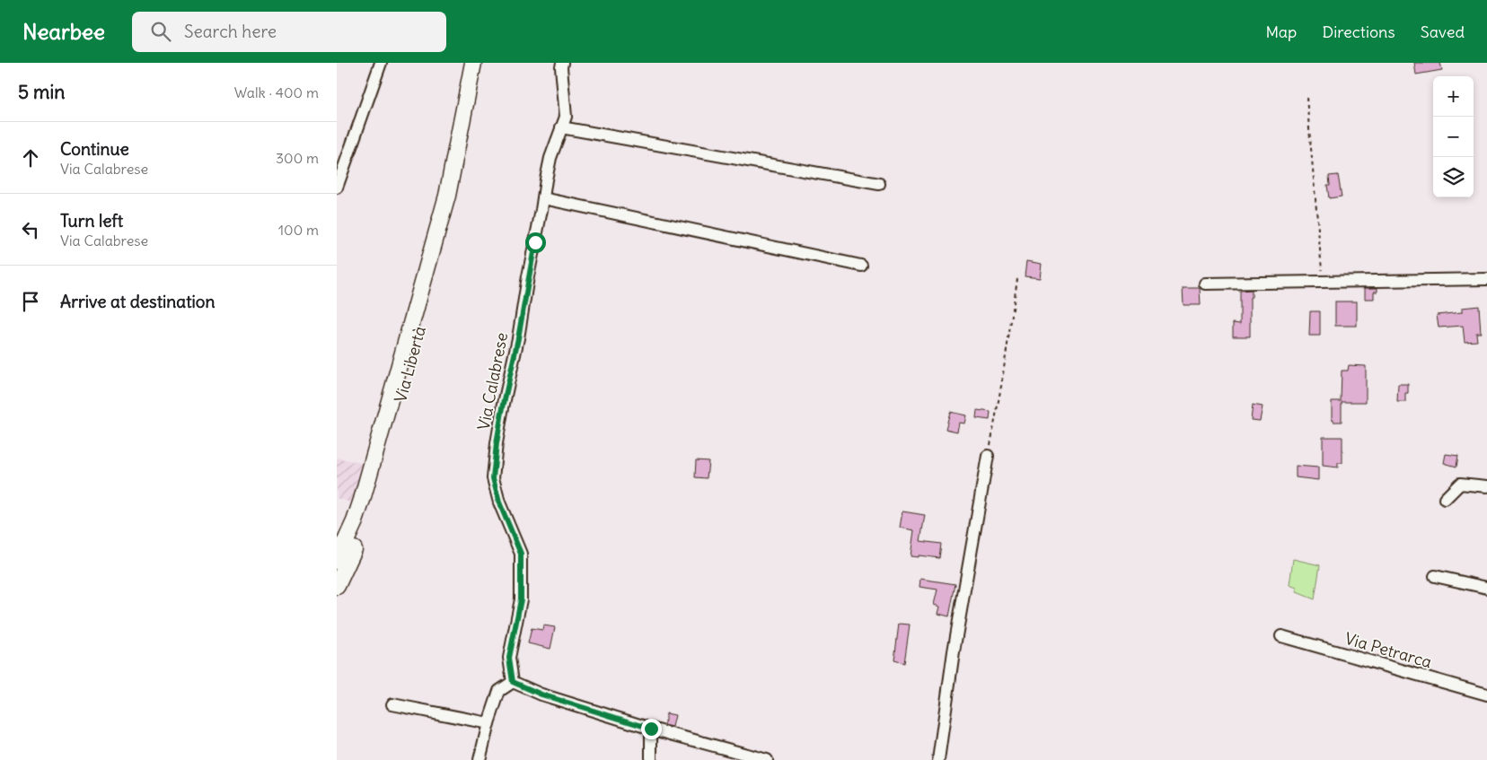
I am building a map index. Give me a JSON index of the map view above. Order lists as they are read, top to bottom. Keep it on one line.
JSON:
{"streets":{"street":["Via Libertà","Via Calabrese","Via Petrarca"]},"page":{"header":"Nearbee","search":"Search here","nav":["Map","Directions","Saved"],"heading":["5 min","Walk · 400 m"],"map_buttons":["+","−"],"list":[["Continue","Via Calabrese","300 m"],["Turn left","Via Calabrese","100 m"],"Arrive at destination"]}}
